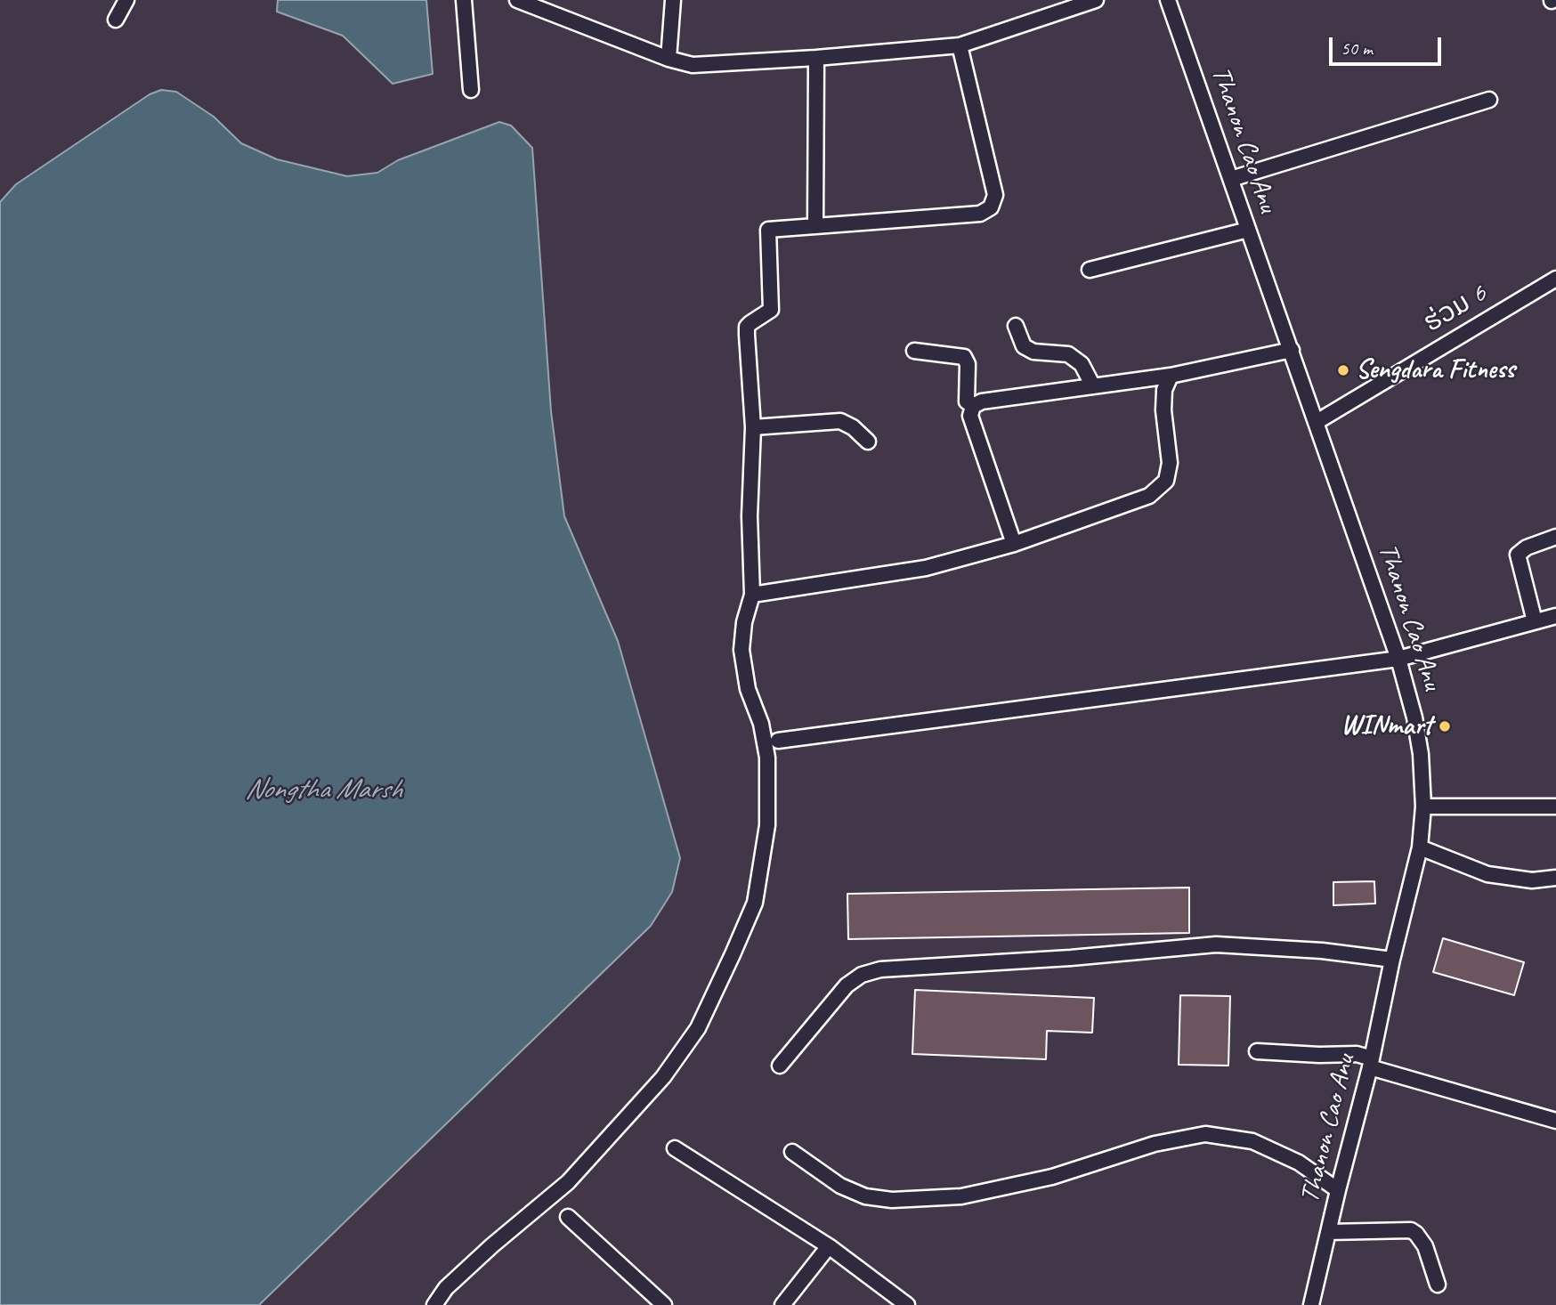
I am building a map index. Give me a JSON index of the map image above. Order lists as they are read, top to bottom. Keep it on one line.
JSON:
{"streets":{"street":["Thanon Cao Anu","ຮ່ວມ 6"]},"crossings":[["Thanon Cao Anu","ຮ່ວມ 6"]],"water":["Nongtha Marsh"],"places":["Sengdara Fitness","WINmart"],"scale_bar":"50 m"}
